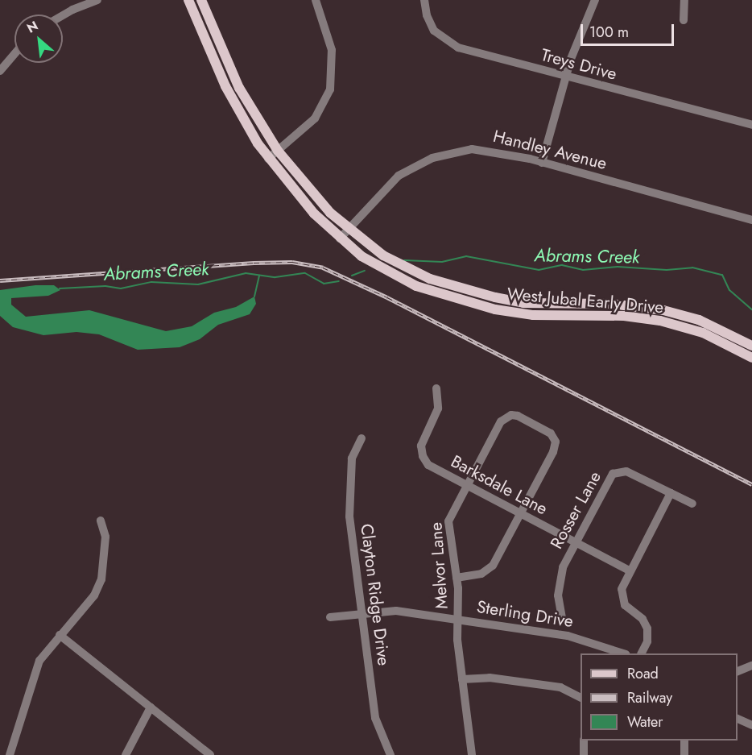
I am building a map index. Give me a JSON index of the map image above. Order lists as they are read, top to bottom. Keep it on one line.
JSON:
{"streets":{"main road":["West Jubal Early Drive"],"street":["Treys Drive","Handley Avenue","Barksdale Lane","Rosser Lane","Melvor Lane","Clayton Ridge Drive","Sterling Drive"]},"crossings":[["Handley Avenue","West Jubal Early Drive"],["Barksdale Lane","Rosser Lane"],["Barksdale Lane","Melvor Lane"],["Melvor Lane","Sterling Drive"],["Clayton Ridge Drive","Sterling Drive"]],"water":["Abrams Creek"],"legend":["Road","Railway","Water"],"scale_bar":"100 m","north":"top left"}
